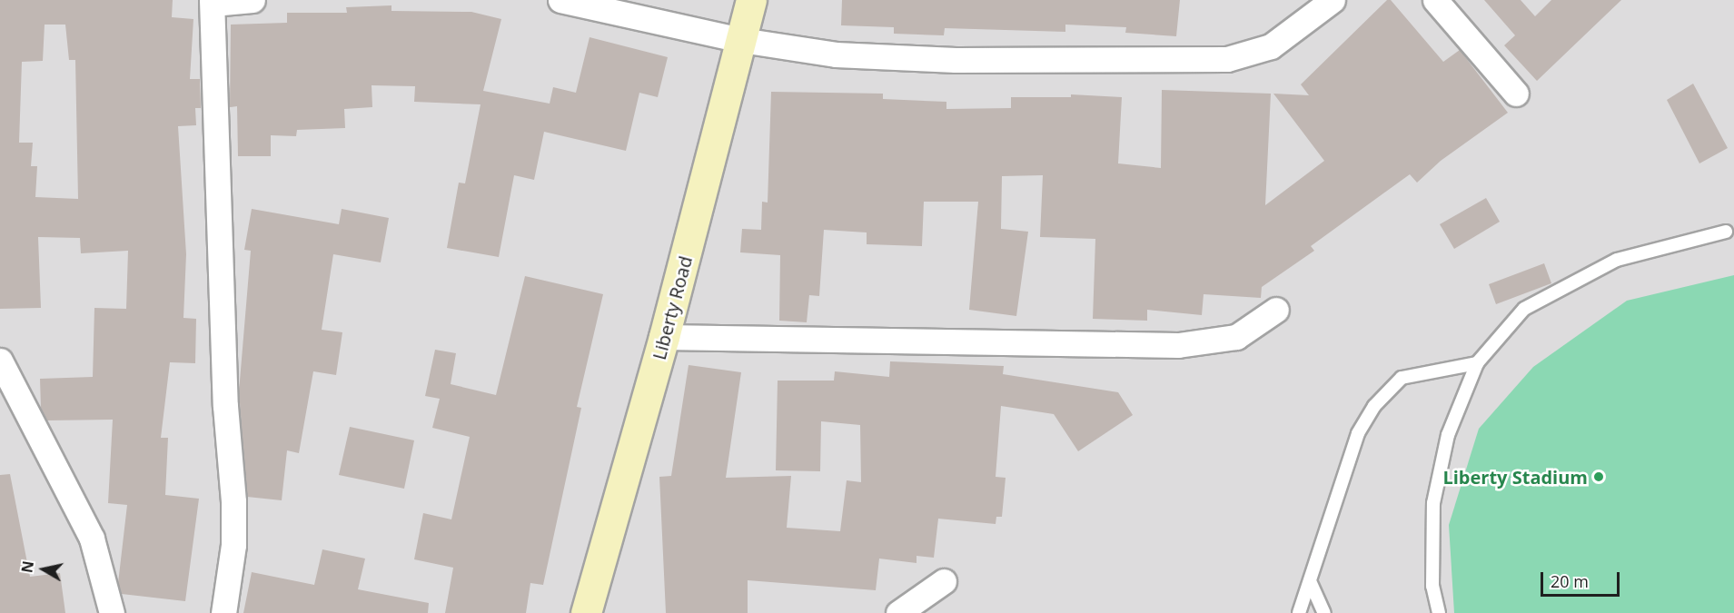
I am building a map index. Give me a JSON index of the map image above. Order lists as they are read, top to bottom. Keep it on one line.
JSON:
{"streets":{"street":["Liberty Road"]},"places":["Liberty Stadium"],"scale_bar":"20 m","north":"left"}
